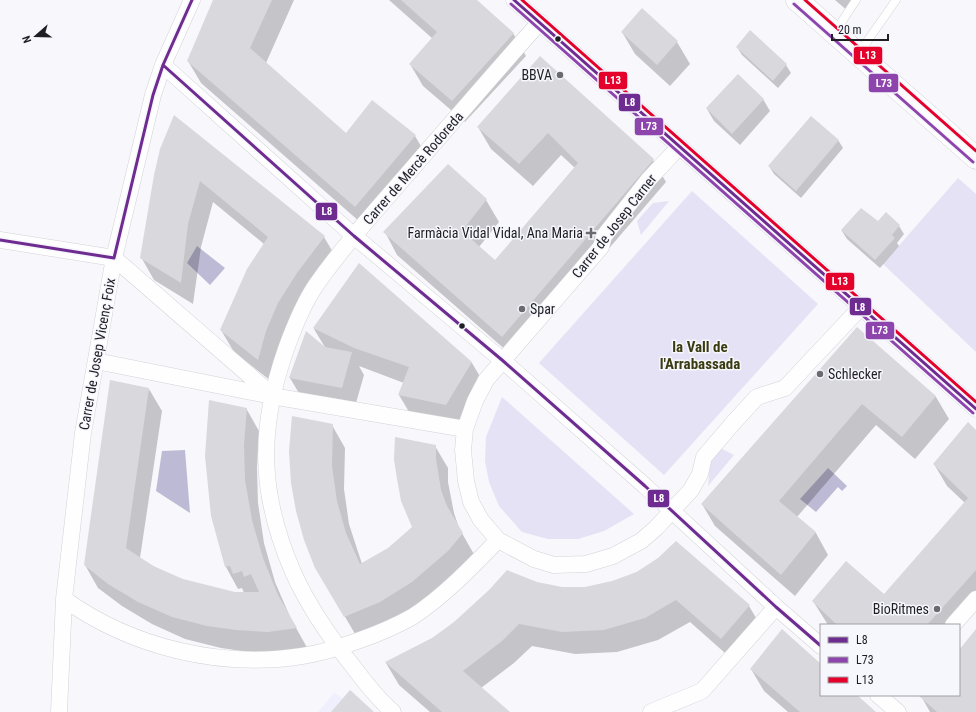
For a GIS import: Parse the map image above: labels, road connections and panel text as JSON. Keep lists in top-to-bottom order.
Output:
{
  "streets": {
    "street": ["Carrer de Mercè Rodoreda", "Carrer de Josep Carner", "Carrer de Josep Vicenç Foix"]
  },
  "districts": ["la Vall de l'Arrabassada"],
  "places": {
    "other": [
      "BBVA",
      "Spar",
      "Schlecker",
      "BioRitmes"
    ],
    "health": ["Farmàcia Vidal Vidal, Ana Maria"]
  },
  "lines": ["transit line L8", "transit line L13", "transit line L73"],
  "legend": ["L8", "L73", "L13"],
  "scale_bar": "20 m",
  "north": "left"
}
